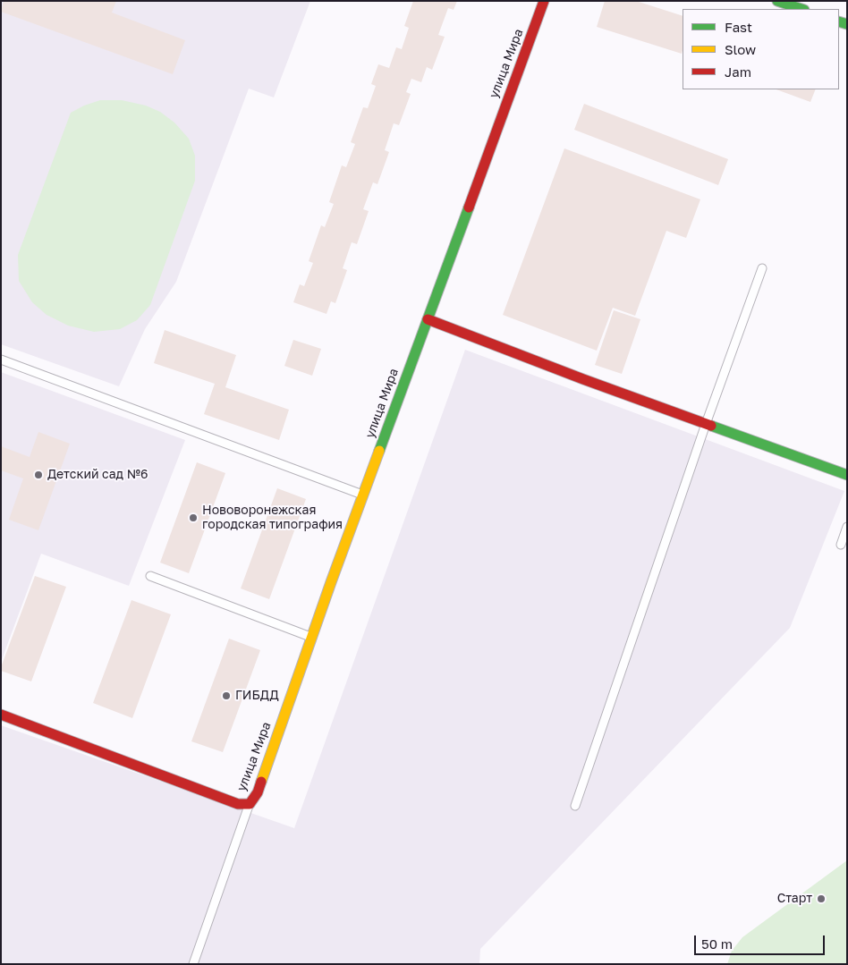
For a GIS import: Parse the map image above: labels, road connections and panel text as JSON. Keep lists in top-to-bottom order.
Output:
{
  "streets": {
    "street": ["улица Мира"]
  },
  "places": [
    "Детский сад №6",
    "Нововоронежская городская типография",
    "ГИБДД",
    "Старт"
  ],
  "legend": ["Fast", "Slow", "Jam"],
  "scale_bar": "50 m"
}
